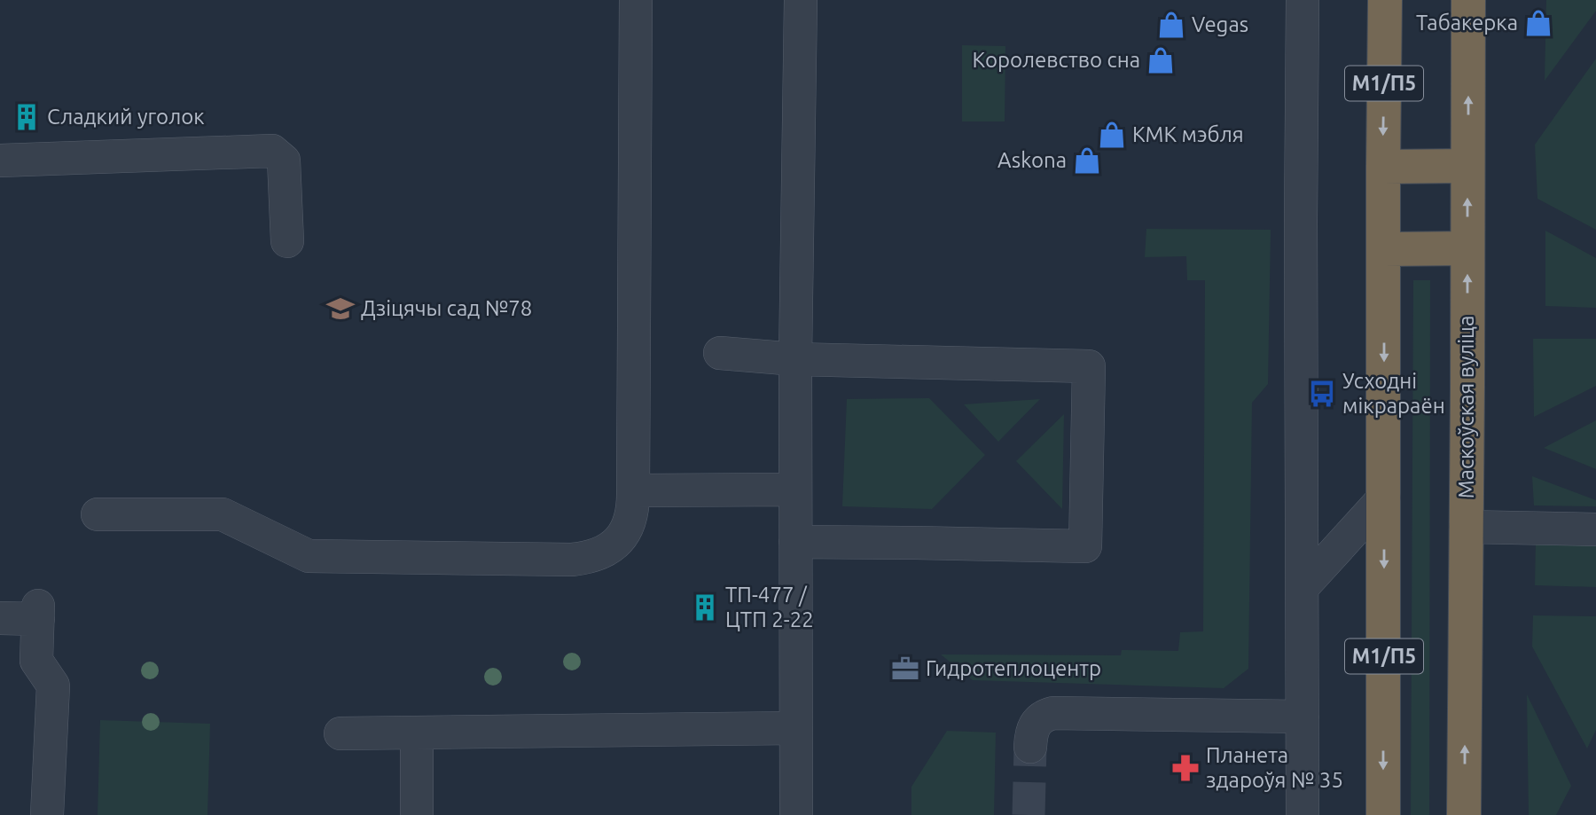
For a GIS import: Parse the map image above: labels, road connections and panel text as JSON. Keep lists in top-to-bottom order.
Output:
{
  "streets": {
    "highway": ["М1/П5", "Маскоўская вуліца"]
  },
  "places": {
    "shop": [
      "Табакерка",
      "Vegas",
      "Королевство сна",
      "КМК мэбля",
      "Askona"
    ],
    "building": ["Сладкий уголок", "ТП-477 / ЦТП 2-22"],
    "school or university": ["Дзіцячы сад №78"],
    "bus stop": ["Усходні мікрараён"],
    "office": ["Гидротеплоцентр"],
    "pharmacy": ["Планета здароўя № 35"]
  }
}
